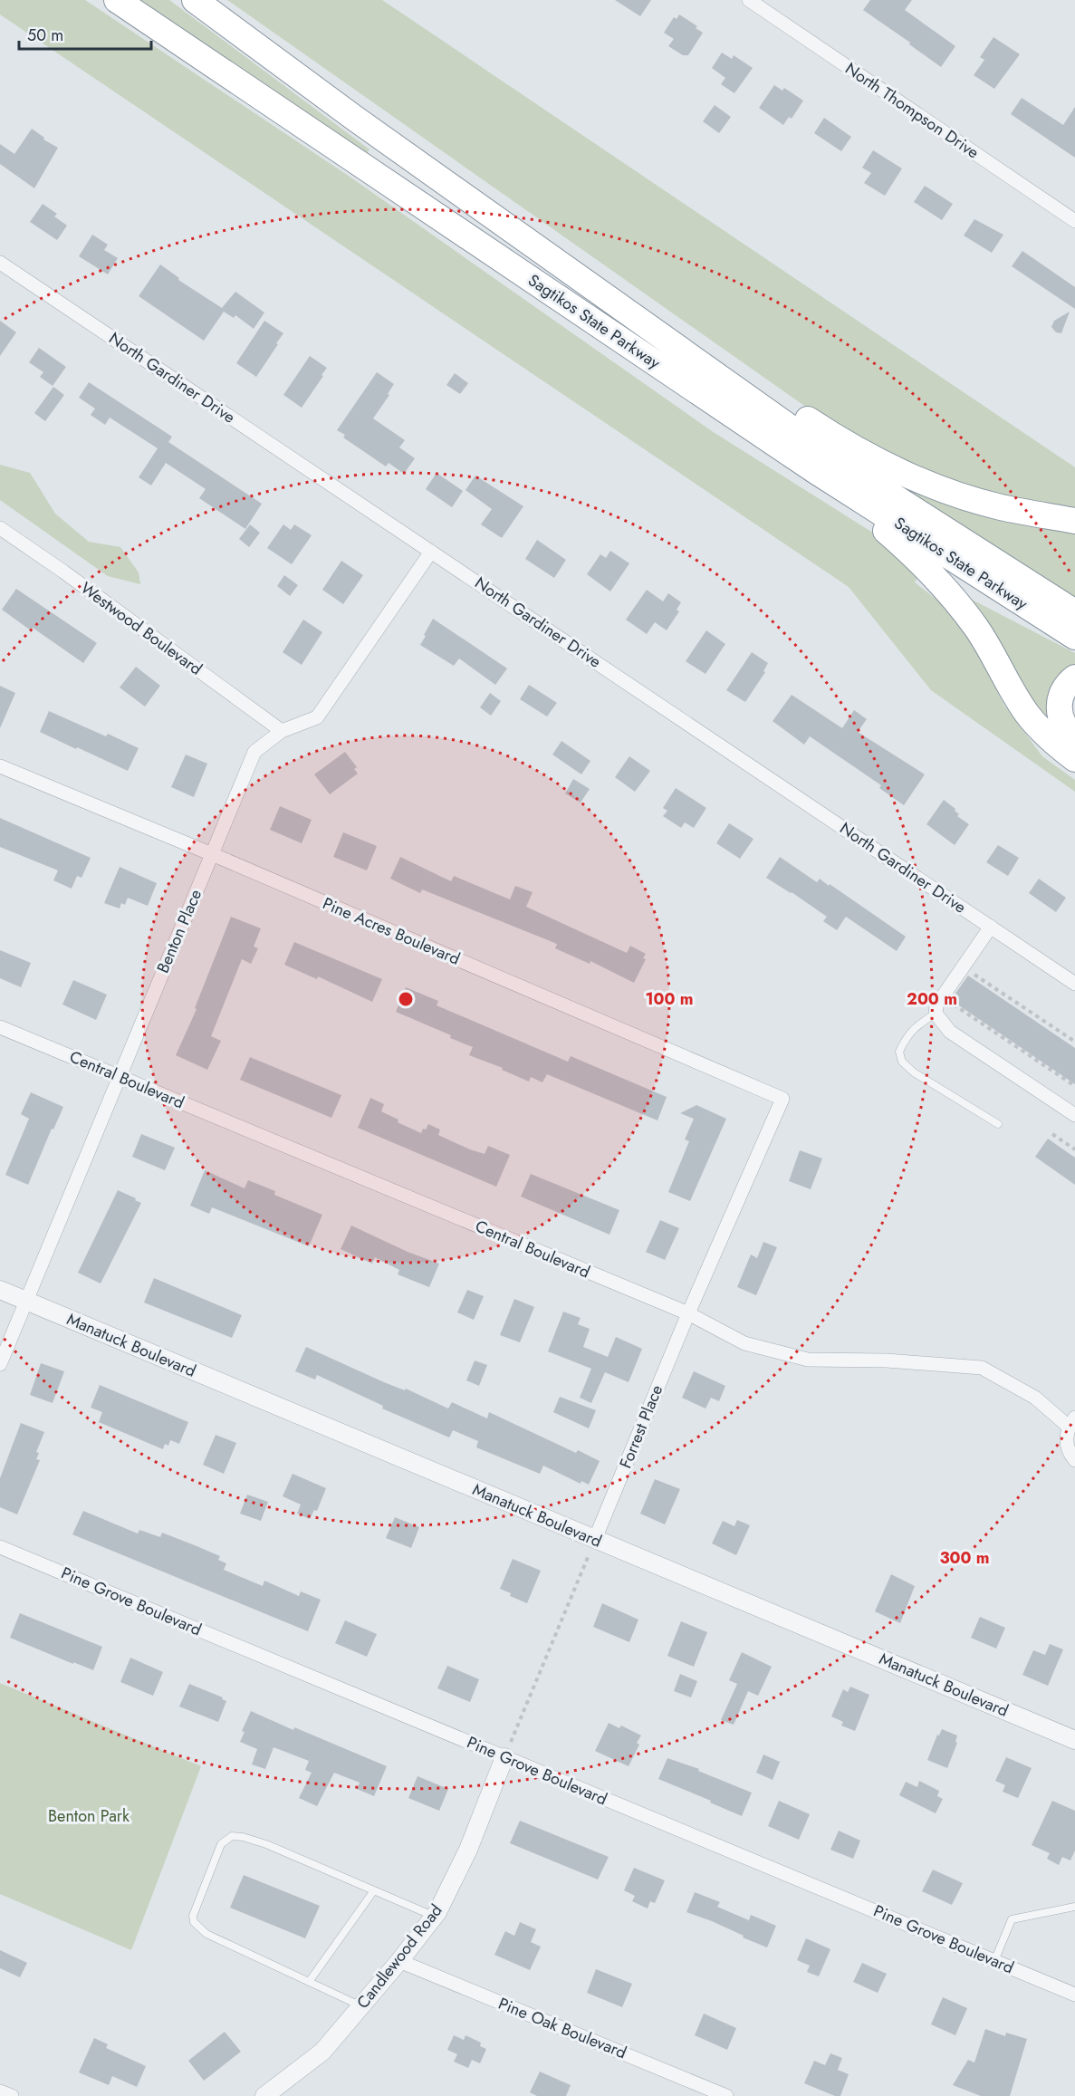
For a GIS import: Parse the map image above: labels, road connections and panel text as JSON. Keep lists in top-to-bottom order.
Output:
{
  "streets": {
    "highway": ["Sagtikos State Parkway"],
    "street": [
      "North Thompson Drive",
      "North Gardiner Drive",
      "Westwood Boulevard",
      "Benton Place",
      "Pine Acres Boulevard",
      "Central Boulevard",
      "Manatuck Boulevard",
      "Forrest Place",
      "Pine Grove Boulevard",
      "Candlewood Road",
      "Pine Oak Boulevard"
    ]
  },
  "crossings": [
    ["North Gardiner Drive", "Benton Place"],
    ["Westwood Boulevard", "Benton Place"],
    ["Benton Place", "Pine Acres Boulevard"],
    ["Benton Place", "Central Boulevard"],
    ["Benton Place", "Manatuck Boulevard"],
    ["Pine Acres Boulevard", "Forrest Place"],
    ["Central Boulevard", "Forrest Place"],
    ["Manatuck Boulevard", "Forrest Place"],
    ["Pine Grove Boulevard", "Candlewood Road"],
    ["Candlewood Road", "Pine Oak Boulevard"]
  ],
  "parks": ["Benton Park"],
  "scale_bar": "50 m",
  "rings": ["100 m", "200 m", "300 m"]
}
